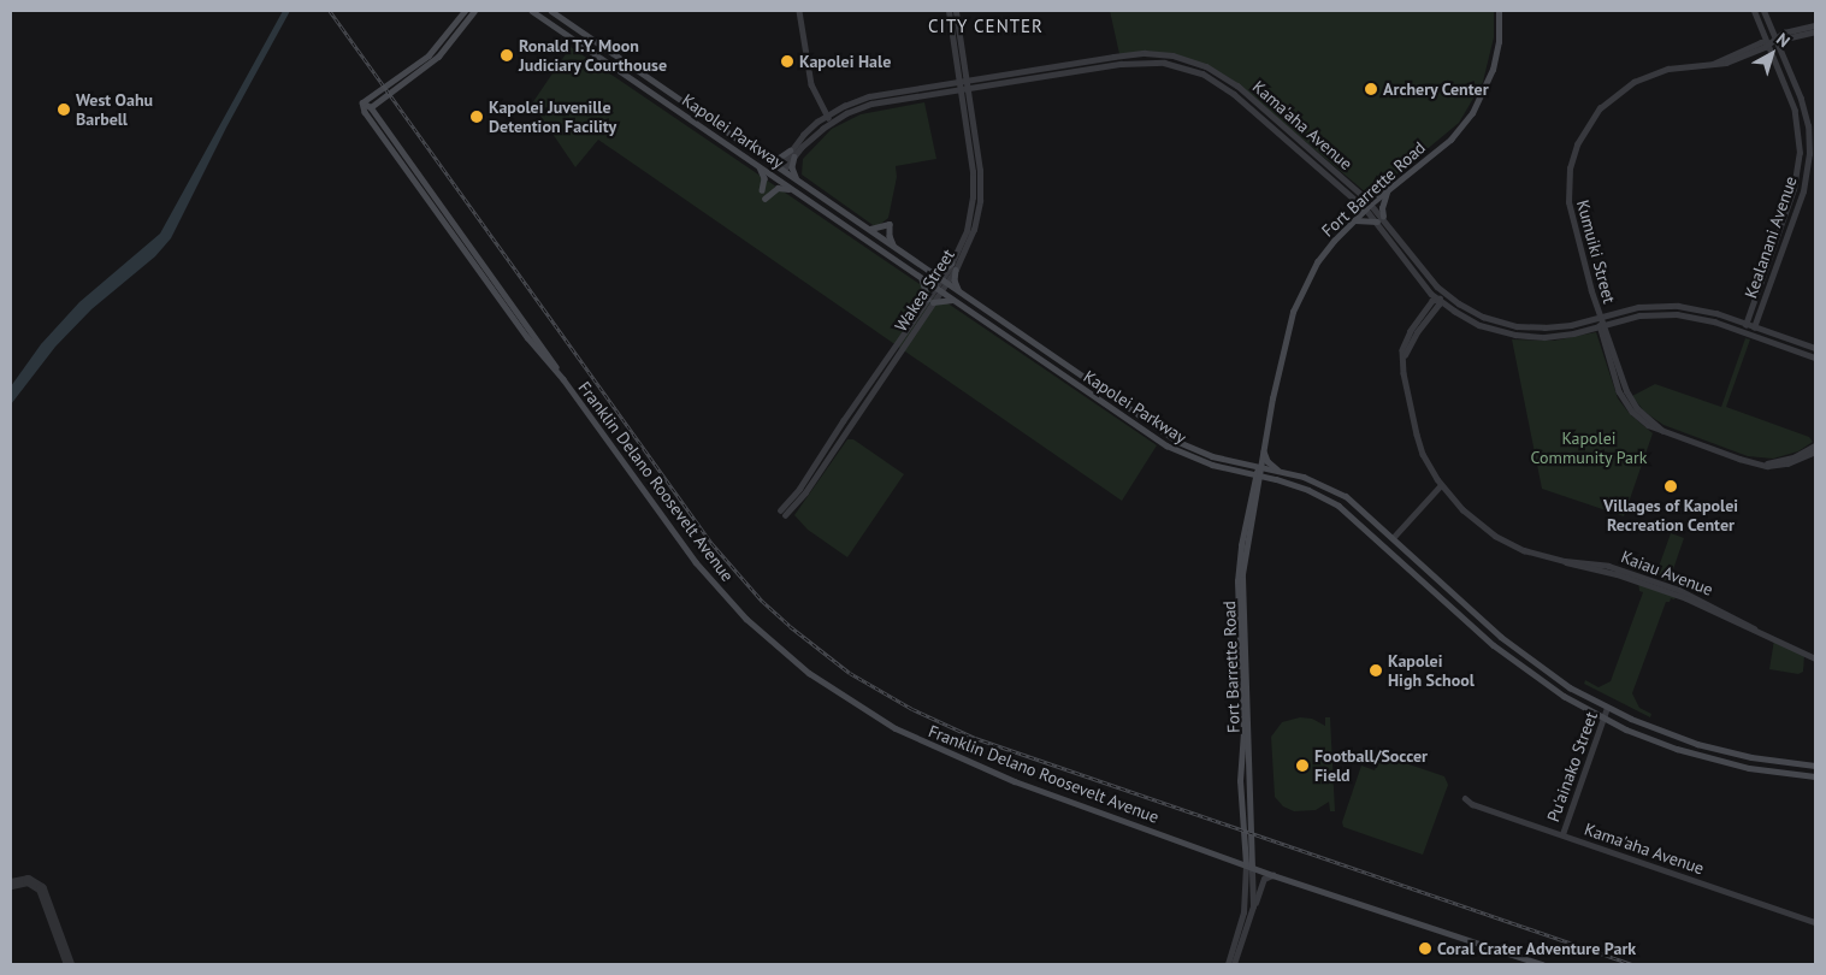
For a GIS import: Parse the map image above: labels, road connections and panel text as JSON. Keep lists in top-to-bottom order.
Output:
{
  "streets": {
    "main road": ["Kapolei Parkway", "Fort Barrette Road", "Franklin Delano Roosevelt Avenue"],
    "street": [
      "Kama'aha Avenue",
      "Kealanani Avenue",
      "Kumuiki Street",
      "Wakea Street",
      "Kaiau Avenue",
      "Pu'ainako Street"
    ]
  },
  "crossings": [
    ["Kama'aha Avenue", "Kapolei Parkway"],
    ["Kama'aha Avenue", "Fort Barrette Road"],
    ["Kama'aha Avenue", "Kealanani Avenue"],
    ["Kama'aha Avenue", "Kumuiki Street"],
    ["Kama'aha Avenue", "Wakea Street"],
    ["Kama'aha Avenue", "Kaiau Avenue"],
    ["Kama'aha Avenue", "Pu'ainako Street"],
    ["Kapolei Parkway", "Fort Barrette Road"],
    ["Kapolei Parkway", "Wakea Street"],
    ["Kapolei Parkway", "Pu'ainako Street"],
    ["Fort Barrette Road", "Franklin Delano Roosevelt Avenue"],
    ["Kealanani Avenue", "Kumuiki Street"]
  ],
  "districts": ["CITY CENTER"],
  "parks": ["Kapolei Community Park"],
  "places": [
    "Ronald T.Y. Moon Judiciary Courthouse",
    "Kapolei Hale",
    "Archery Center",
    "West Oahu Barbell",
    "Kapolei Juvenille Detention Facility",
    "Villages of Kapolei Recreation Center",
    "Kapolei High School",
    "Football/Soccer Field",
    "Coral Crater Adventure Park"
  ],
  "north": "top right"
}
